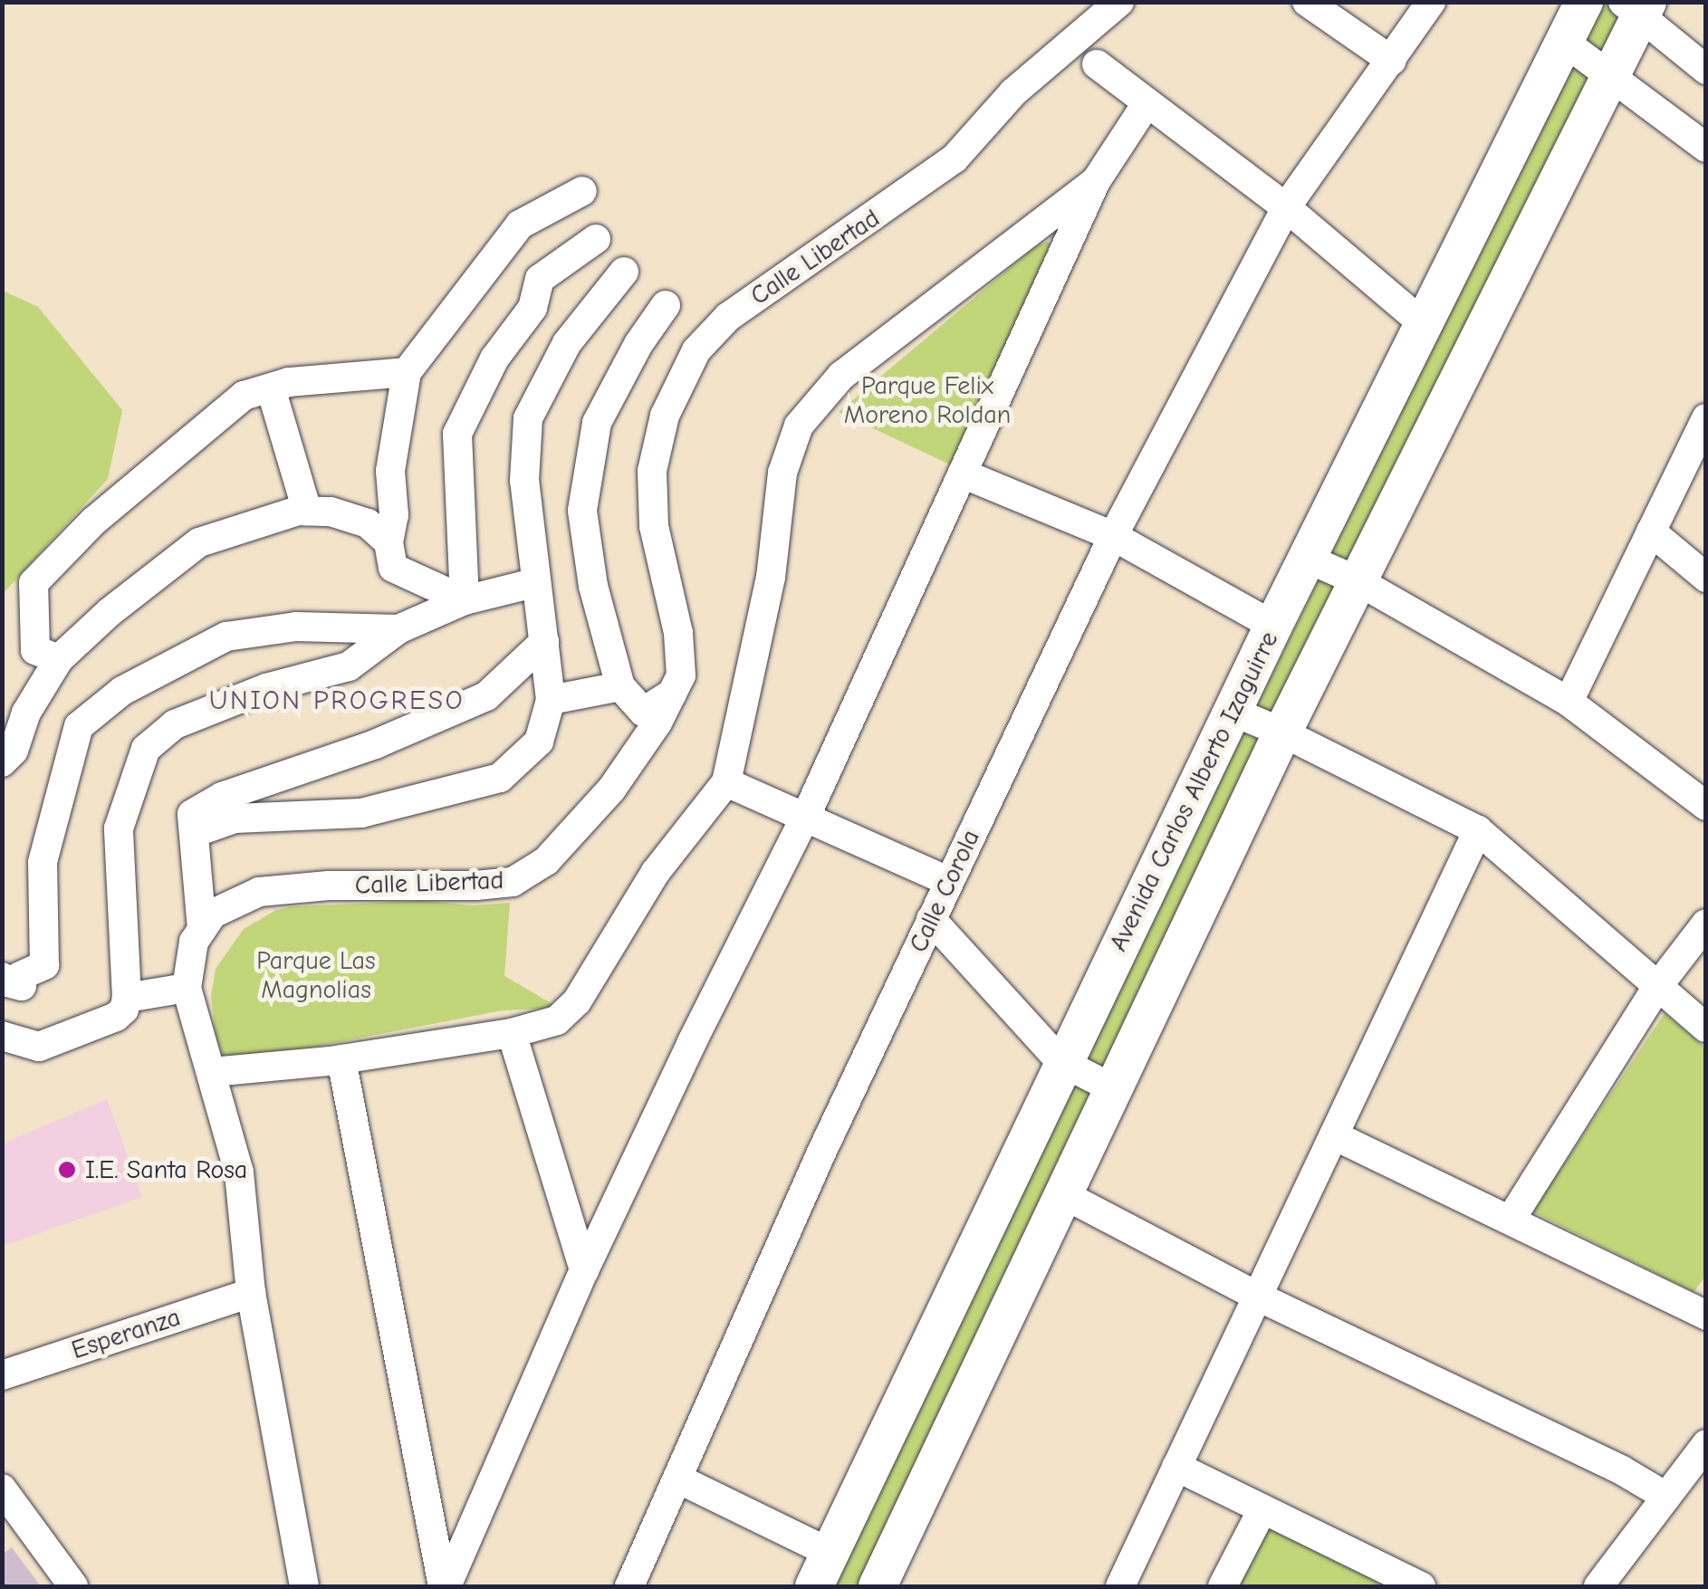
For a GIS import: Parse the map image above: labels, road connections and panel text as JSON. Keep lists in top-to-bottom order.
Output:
{
  "streets": {
    "main road": ["Avenida Carlos Alberto Izaguirre"],
    "street": ["Calle Libertad", "Calle Corola", "Esperanza"]
  },
  "districts": ["UNION PROGRESO"],
  "parks": ["Parque Felix Moreno Roldan", "Parque Las Magnolias"],
  "places": ["I.E. Santa Rosa"]
}
